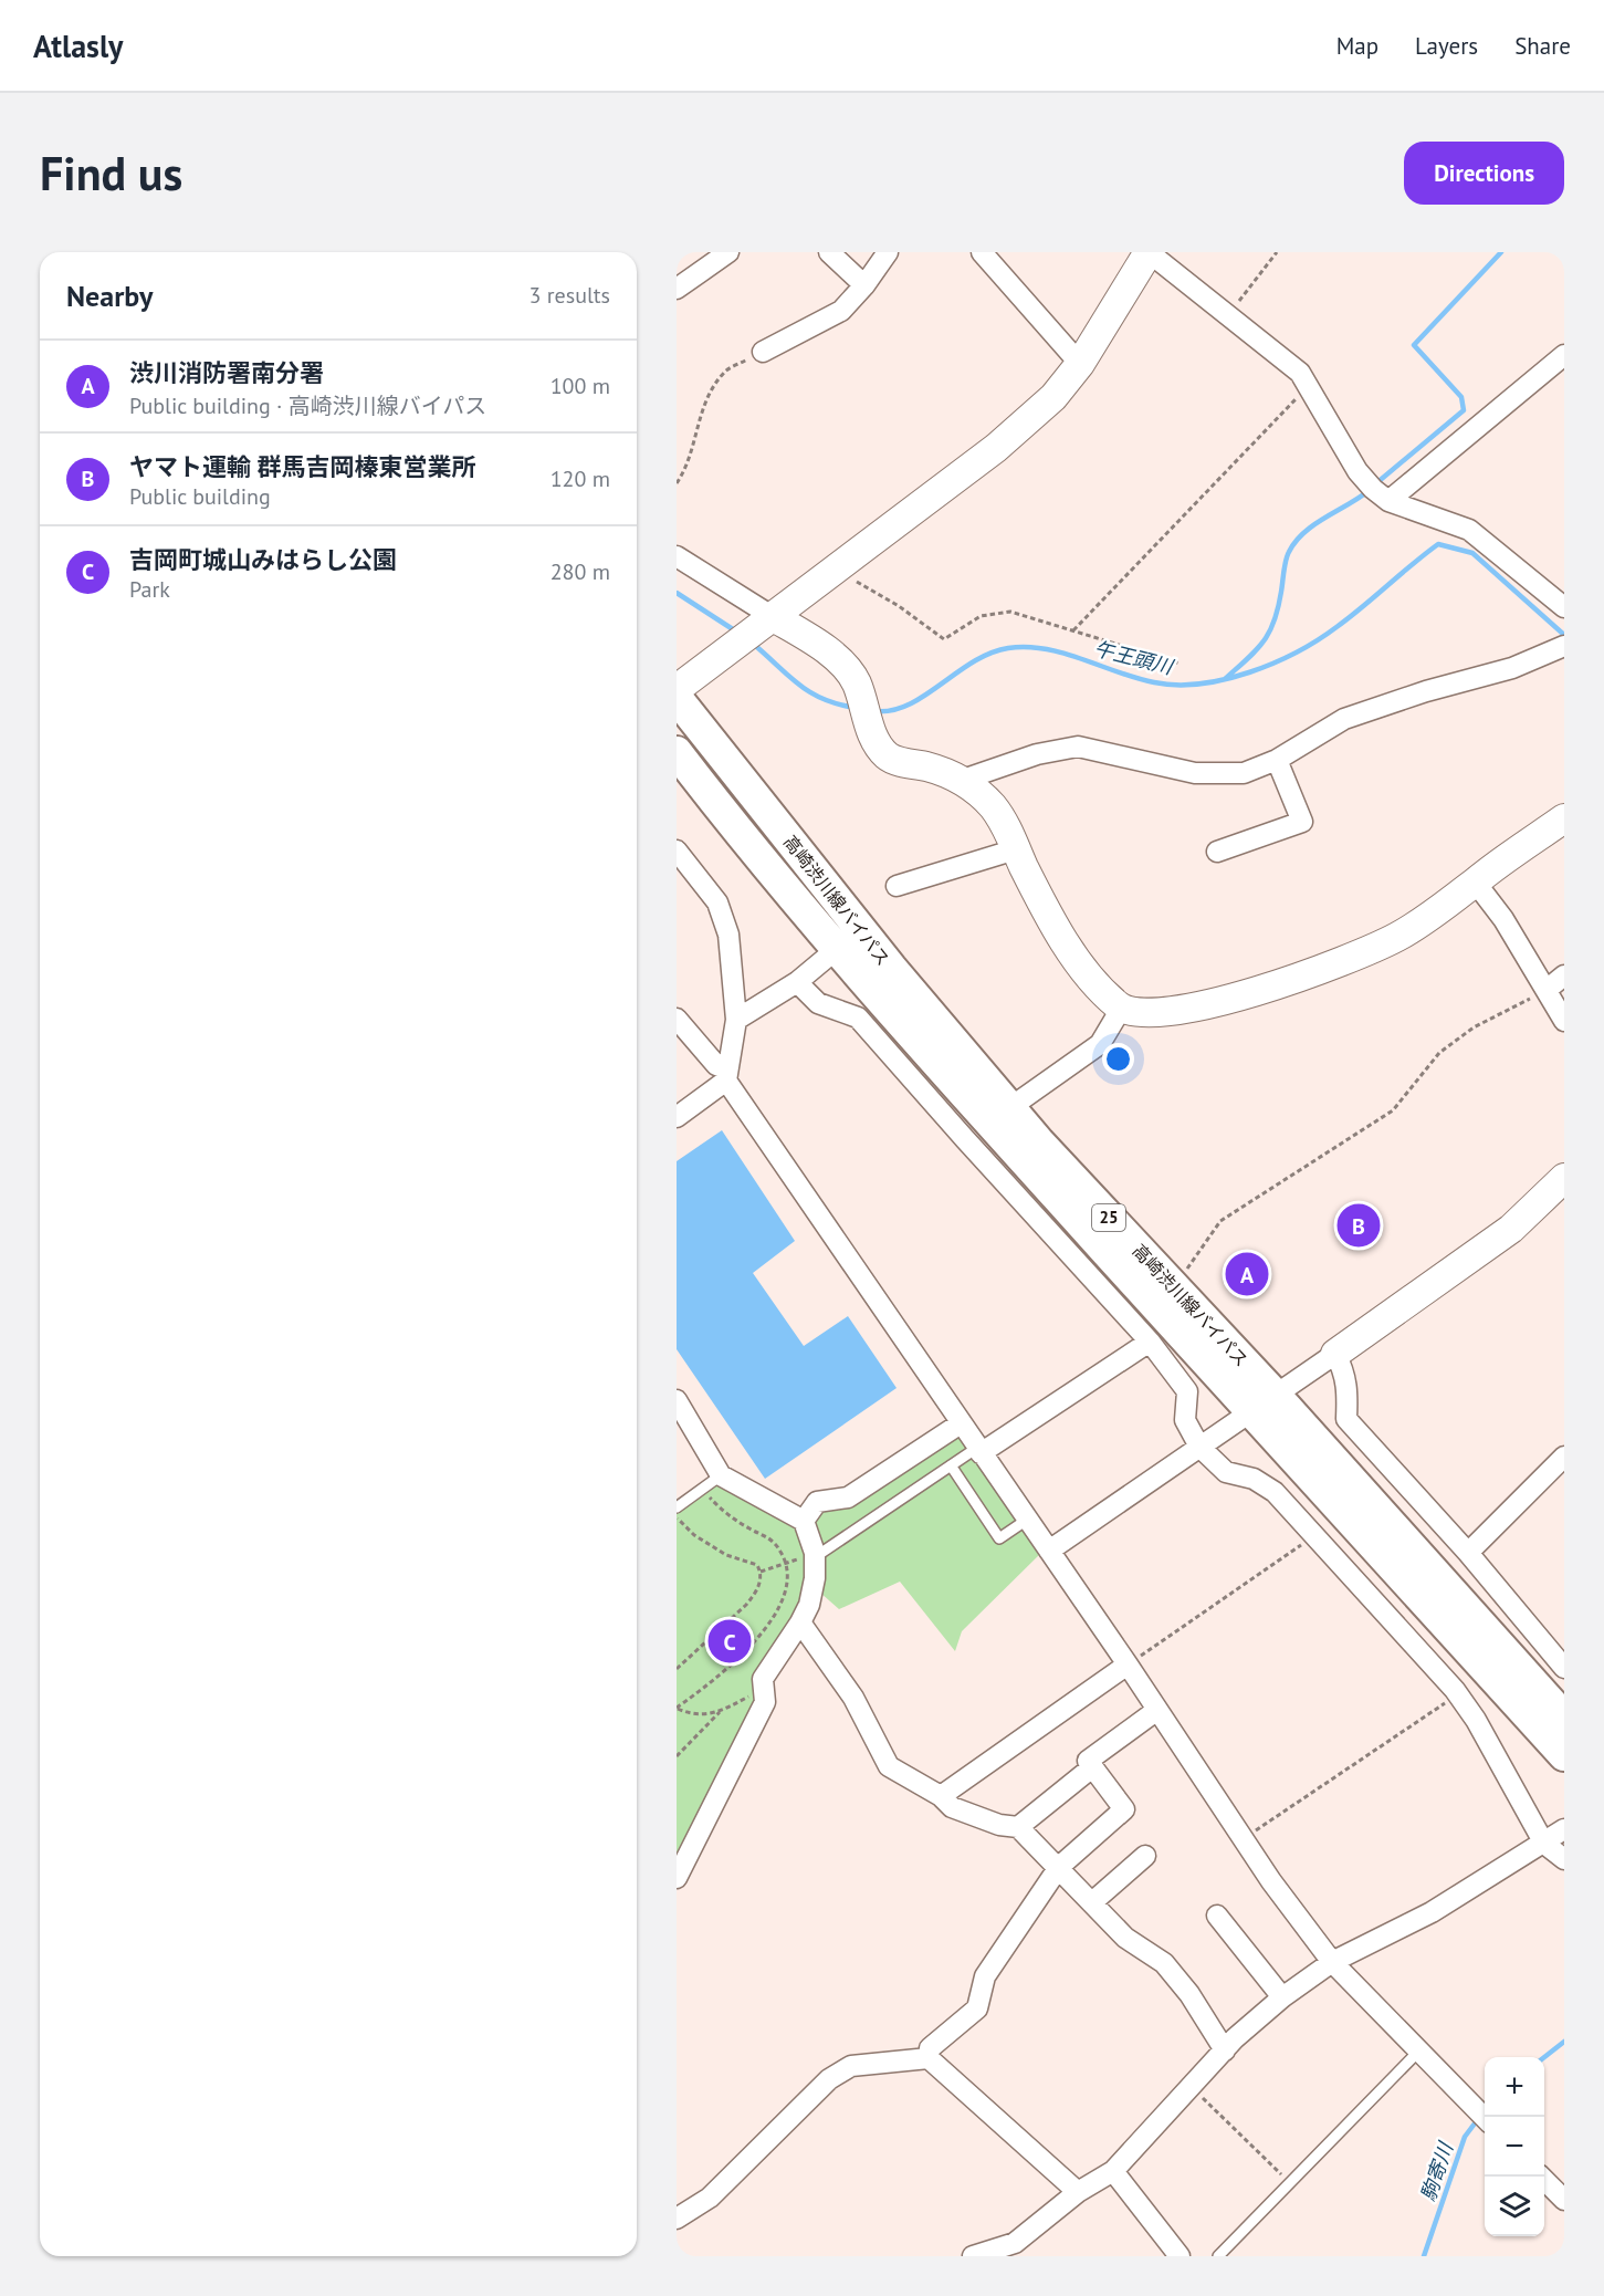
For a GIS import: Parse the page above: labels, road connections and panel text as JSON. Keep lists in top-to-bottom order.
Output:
{
  "streets": {
    "main road": ["高崎渋川線バイパス", "25"]
  },
  "water": ["午王頭川", "駒寄川"],
  "page": {
    "header": "Atlasly",
    "nav": ["Map", "Layers", "Share"],
    "buttons": "Directions",
    "title": "Find us",
    "heading": ["Nearby", "3 results"],
    "list": [
      {
        "mark": "A",
        "name": "渋川消防署南分署",
        "note": "Public building · 高崎渋川線バイパス",
        "value": "100 m"
      },
      {
        "mark": "B",
        "name": "ヤマト運輸 群馬吉岡榛東営業所",
        "note": "Public building",
        "value": "120 m"
      },
      {
        "mark": "C",
        "name": "吉岡町城山みはらし公園",
        "note": "Park",
        "value": "280 m"
      }
    ],
    "pins": ["B", "A", "C"],
    "map_buttons": ["+", "−"]
  }
}
